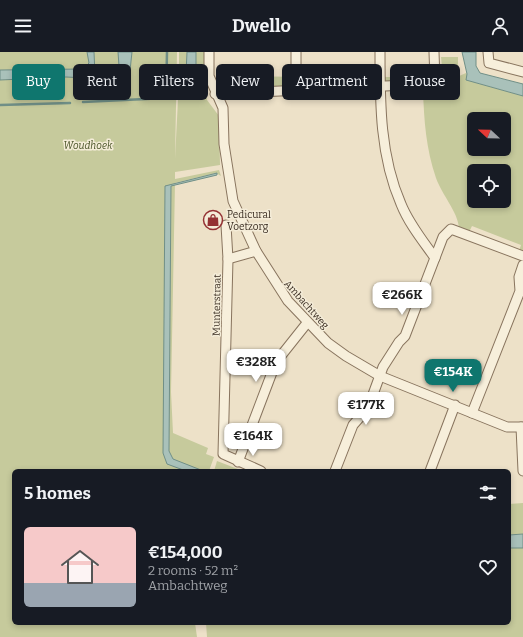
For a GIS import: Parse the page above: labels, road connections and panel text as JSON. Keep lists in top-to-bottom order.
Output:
{
  "streets": {
    "street": ["Ambachtweg", "Munterstraat"]
  },
  "parks": ["Woudhoek"],
  "places": {
    "shop": ["Pedicural Voetzorg"]
  },
  "north": "left",
  "page": {
    "header": "Dwello",
    "chip": [
      "Buy",
      "Rent",
      "Filters",
      "New",
      "Apartment",
      "House"
    ],
    "price": [
      "€266K",
      "€328K",
      "€154K",
      "€177K",
      "€164K"
    ],
    "heading": "5 homes",
    "list": [
      {
        "name": "€154,000",
        "note": "2 rooms · 52 m² · Ambachtweg"
      }
    ]
  }
}
